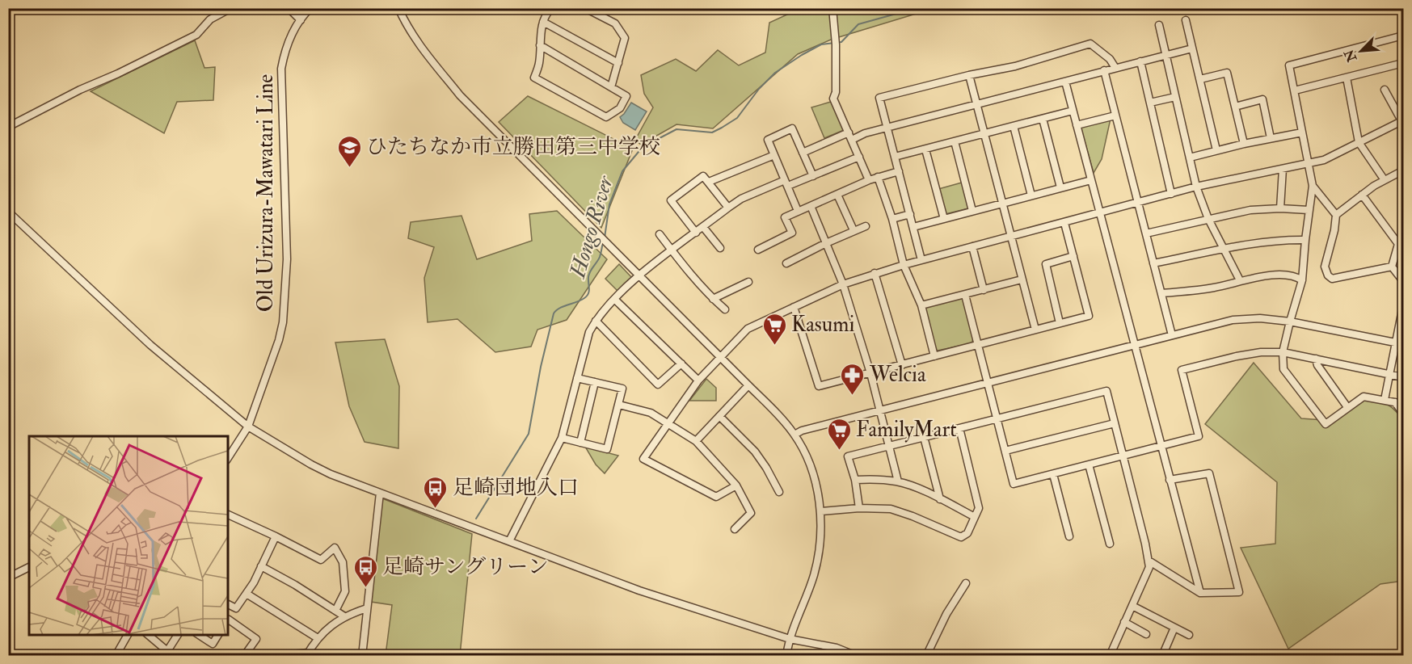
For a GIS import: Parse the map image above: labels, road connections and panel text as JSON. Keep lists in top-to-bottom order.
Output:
{
  "streets": {
    "street": ["Old Urizura-Mawatari Line"]
  },
  "water": ["Hongo River"],
  "places": {
    "school or university": ["ひたちなか市立勝田第三中学校"],
    "supermarket": ["Kasumi", "FamilyMart"],
    "pharmacy": ["Welcia"],
    "bus stop": ["足崎団地入口", "足崎サングリーン"]
  },
  "north": "bottom left"
}
